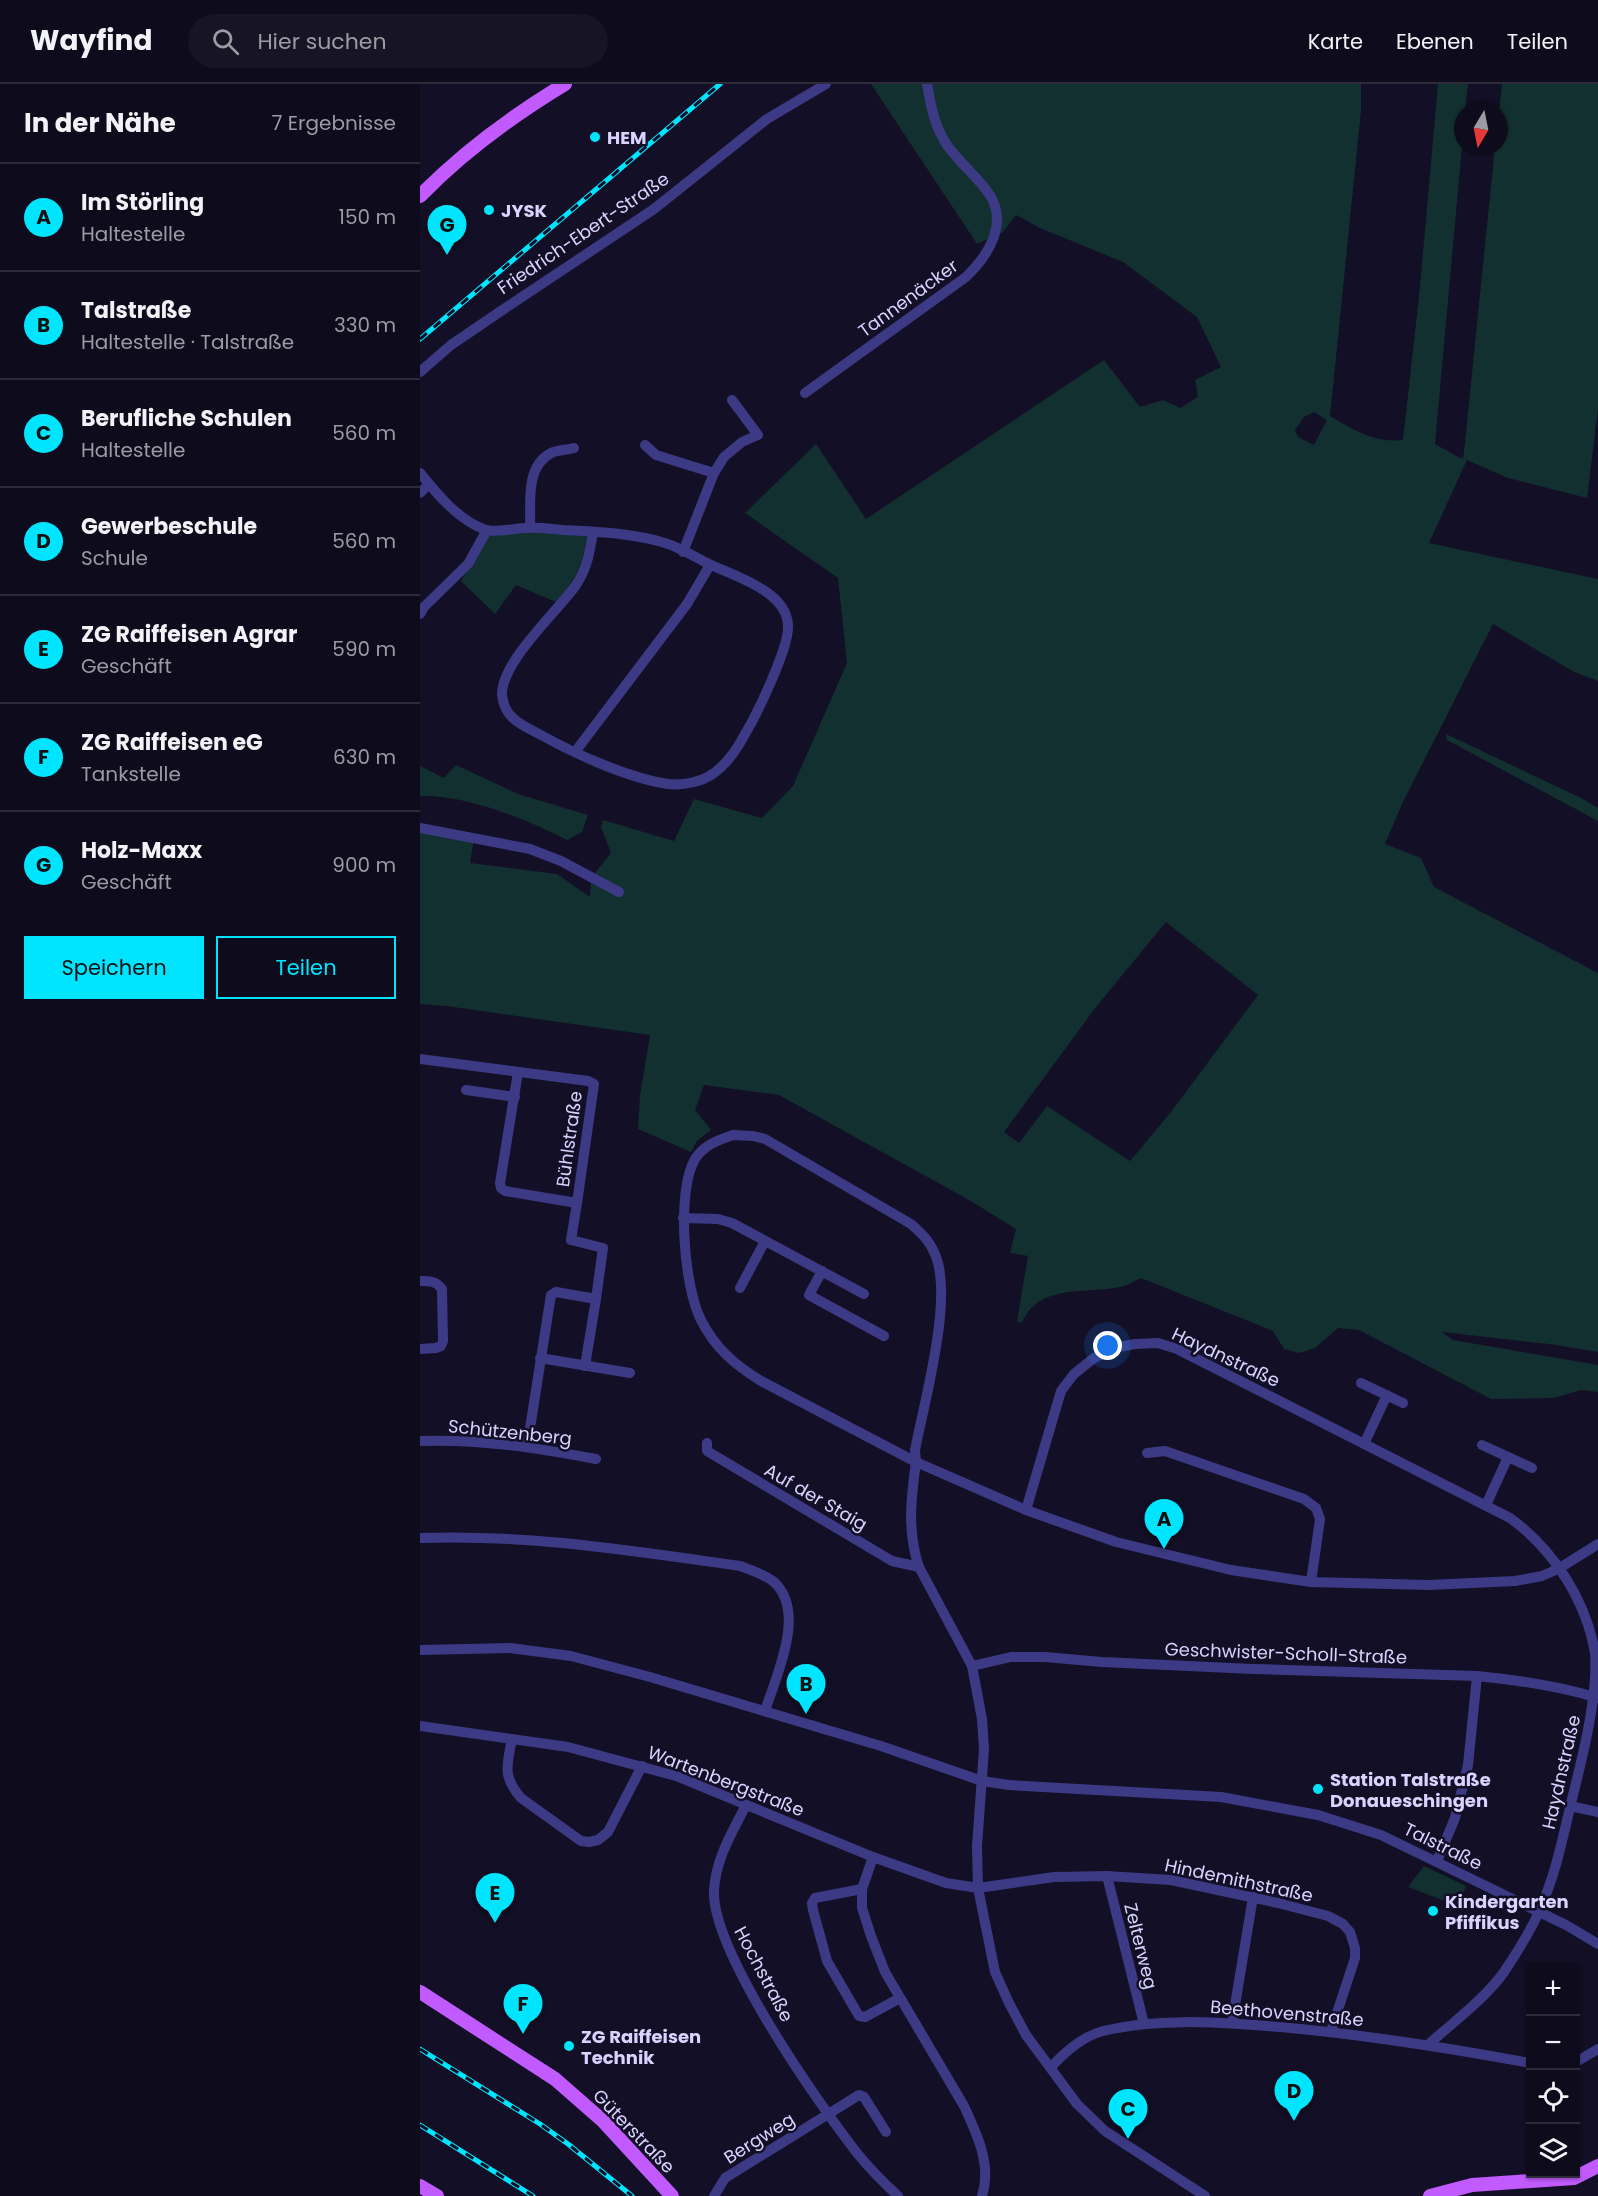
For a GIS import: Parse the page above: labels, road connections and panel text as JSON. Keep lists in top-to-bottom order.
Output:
{
  "streets": {
    "main road": ["Güterstraße"],
    "street": [
      "Friedrich-Ebert-Straße",
      "Tannenäcker",
      "Bühlstraße",
      "Haydnstraße",
      "Schützenberg",
      "Auf der Staig",
      "Geschwister-Scholl-Straße",
      "Wartenbergstraße",
      "Talstraße",
      "Hindemithstraße",
      "Zelterweg",
      "Hochstraße",
      "Beethovenstraße",
      "Bergweg"
    ]
  },
  "crossings": [
    ["Haydnstraße", "Geschwister-Scholl-Straße"],
    ["Haydnstraße", "Talstraße"],
    ["Haydnstraße", "Beethovenstraße"],
    ["Wartenbergstraße", "Hindemithstraße"],
    ["Wartenbergstraße", "Hochstraße"],
    ["Hindemithstraße", "Zelterweg"],
    ["Hindemithstraße", "Beethovenstraße"],
    ["Zelterweg", "Beethovenstraße"],
    ["Hochstraße", "Bergweg"]
  ],
  "places": [
    "HEM",
    "JYSK",
    "Station Talstraße Donaueschingen",
    "Kindergarten Pfiffikus",
    "ZG Raiffeisen Technik"
  ],
  "north": "bottom",
  "page": {
    "header": "Wayfind",
    "search": "Hier suchen",
    "nav": ["Karte", "Ebenen", "Teilen"],
    "heading": ["In der Nähe", "7 Ergebnisse"],
    "list": [
      {
        "mark": "A",
        "name": "Im Störling",
        "note": "Haltestelle",
        "value": "150 m"
      },
      {
        "mark": "B",
        "name": "Talstraße",
        "note": "Haltestelle · Talstraße",
        "value": "330 m"
      },
      {
        "mark": "C",
        "name": "Berufliche Schulen",
        "note": "Haltestelle",
        "value": "560 m"
      },
      {
        "mark": "D",
        "name": "Gewerbeschule",
        "note": "Schule",
        "value": "560 m"
      },
      {
        "mark": "E",
        "name": "ZG Raiffeisen Agrar",
        "note": "Geschäft",
        "value": "590 m"
      },
      {
        "mark": "F",
        "name": "ZG Raiffeisen eG",
        "note": "Tankstelle",
        "value": "630 m"
      },
      {
        "mark": "G",
        "name": "Holz-Maxx",
        "note": "Geschäft",
        "value": "900 m"
      }
    ],
    "pins": [
      "G",
      "A",
      "B",
      "E",
      "F",
      "D",
      "C"
    ],
    "buttons": ["Speichern", "Teilen"],
    "map_buttons": ["+", "−"]
  }
}
